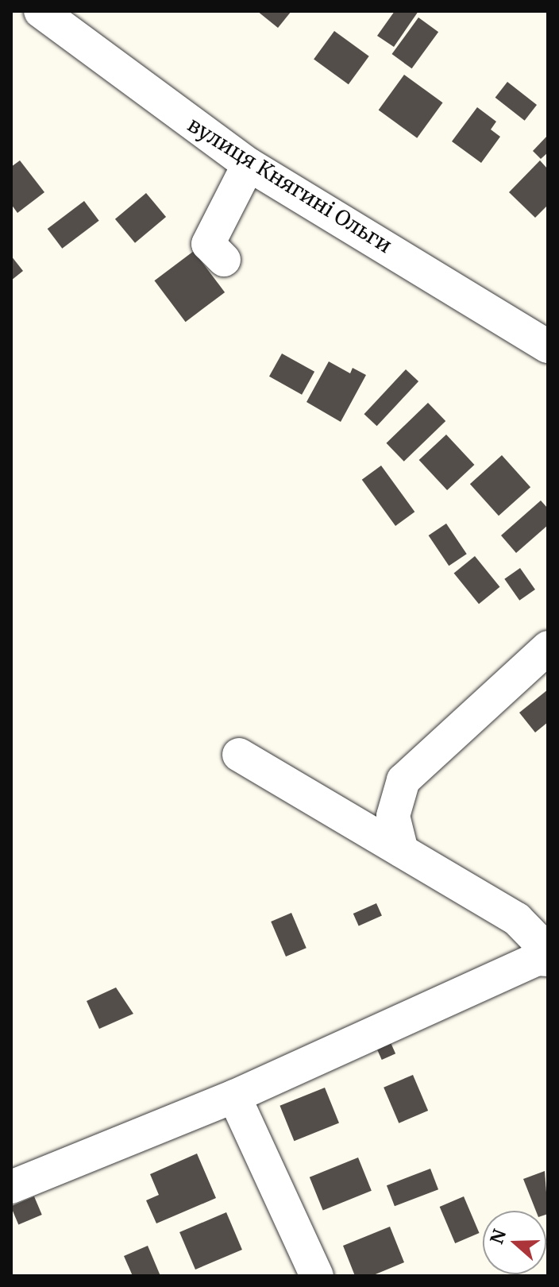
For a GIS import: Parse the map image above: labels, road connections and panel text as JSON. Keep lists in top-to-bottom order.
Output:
{
  "streets": {
    "street": ["вулиця Княгині Ольги"]
  },
  "north": "left"
}
